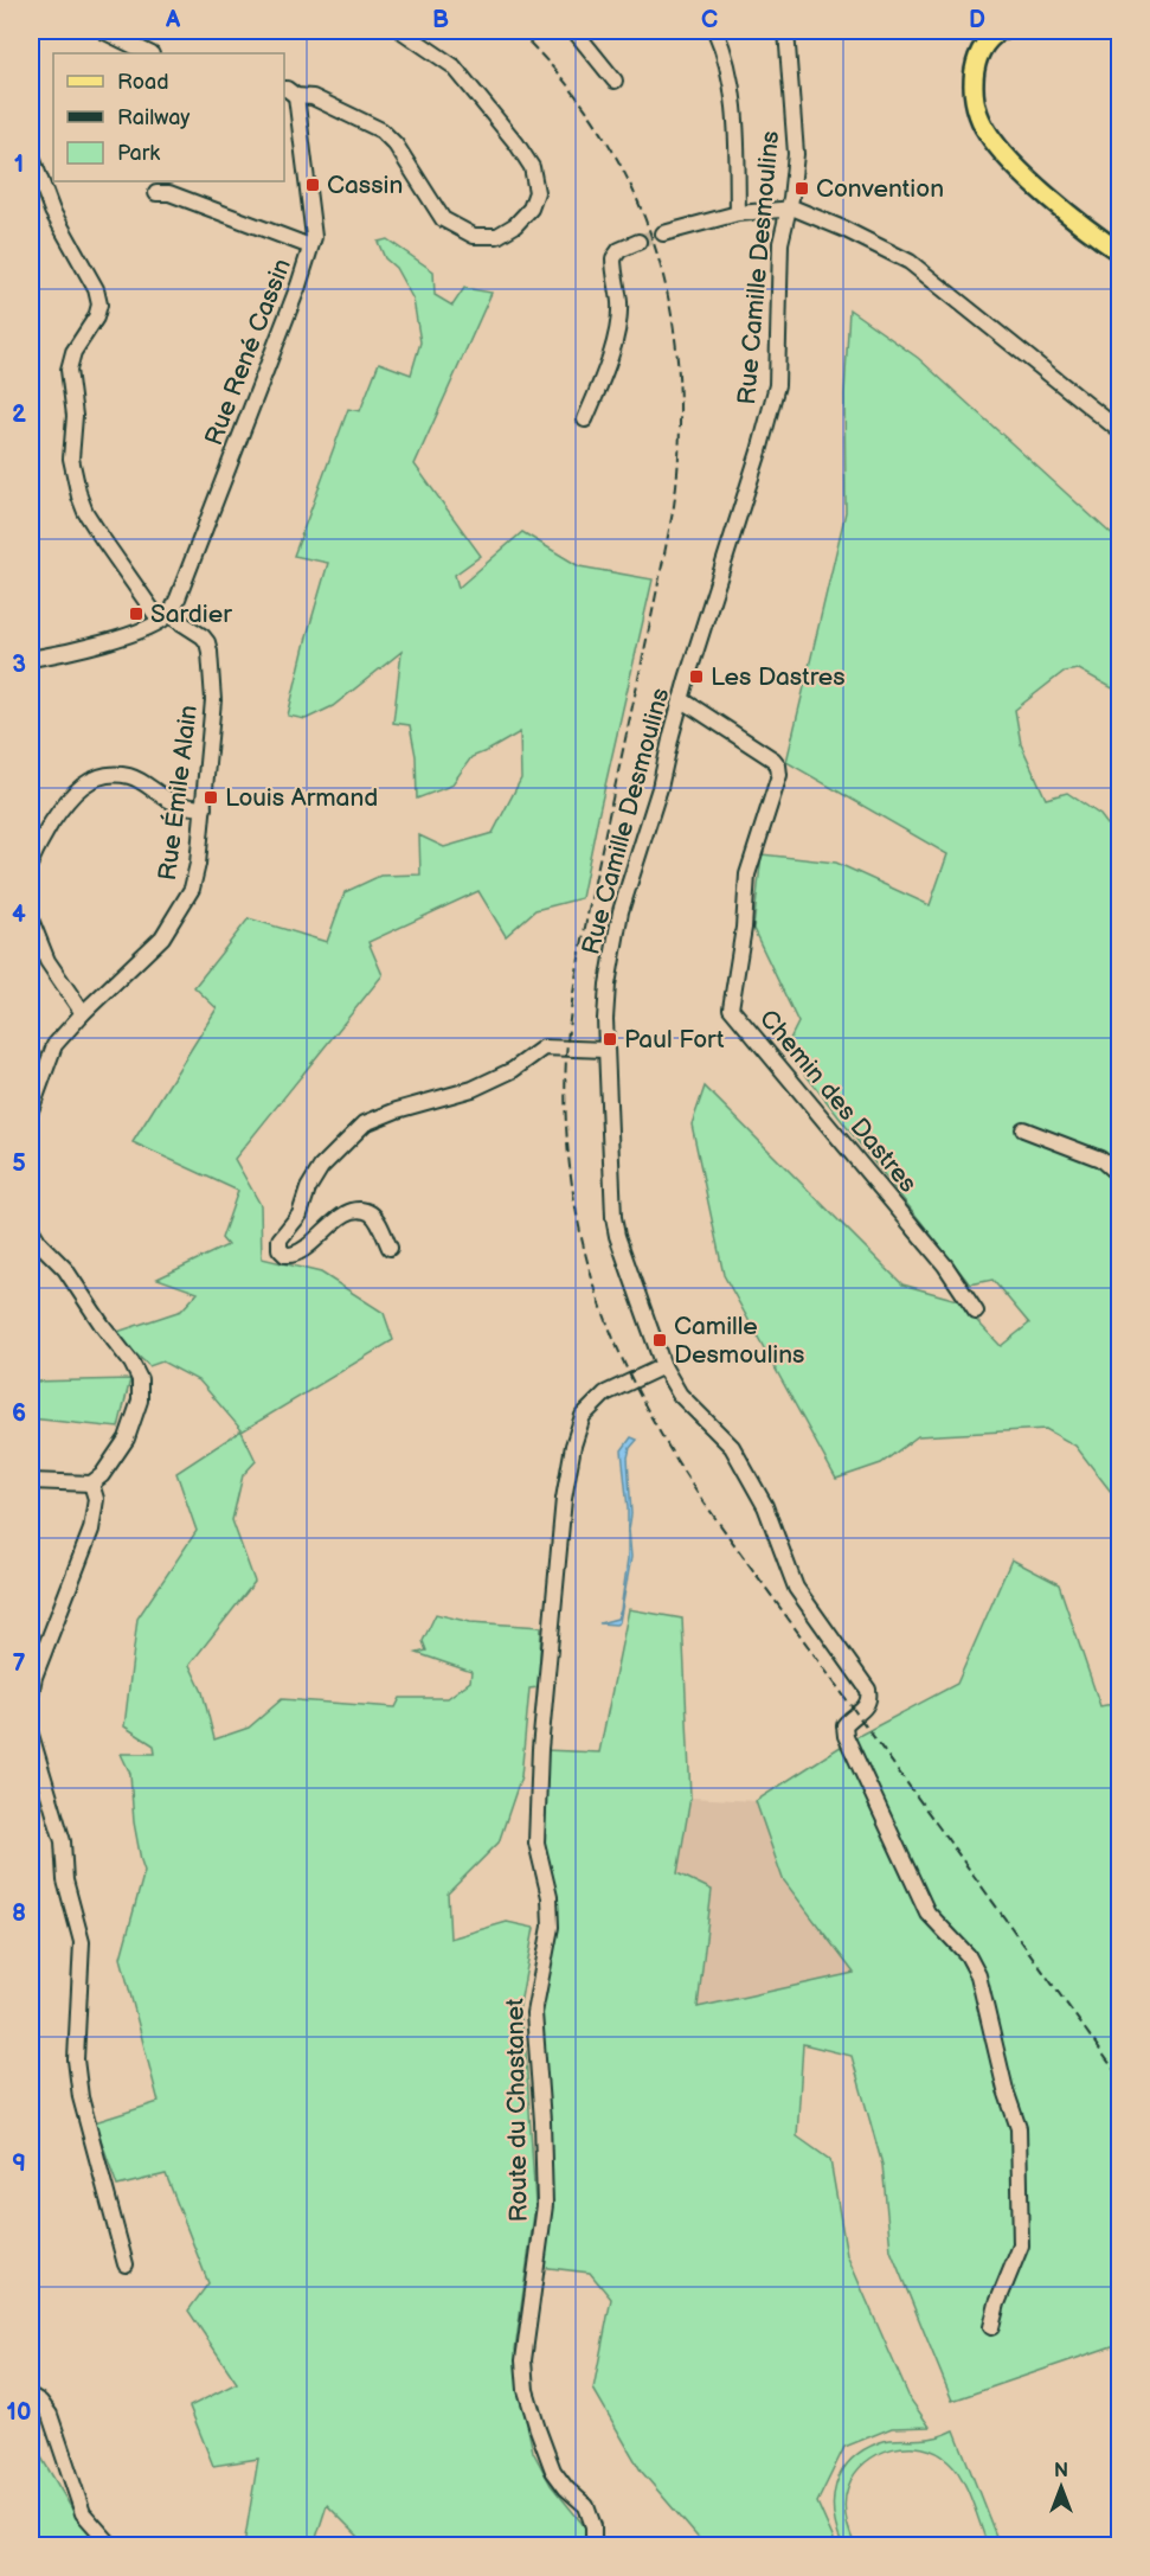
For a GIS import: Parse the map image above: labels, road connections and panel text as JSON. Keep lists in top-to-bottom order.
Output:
{
  "streets": {
    "street": [
      "Rue Camille Desmoulins",
      "Rue René Cassin",
      "Rue Émile Alain",
      "Chemin des Dastres",
      "Route du Chastanet"
    ]
  },
  "crossings": [
    ["Rue Camille Desmoulins", "Chemin des Dastres"],
    ["Rue Camille Desmoulins", "Route du Chastanet"],
    ["Rue René Cassin", "Rue Émile Alain"]
  ],
  "places": {
    "transit": [
      "Cassin",
      "Convention",
      "Sardier",
      "Les Dastres",
      "Louis Armand",
      "Paul Fort",
      "Camille Desmoulins"
    ]
  },
  "legend": ["Road", "Railway", "Park"],
  "north": "top",
  "grid": {
    "columns": [
      "A",
      "B",
      "C",
      "D"
    ],
    "rows": [
      "1",
      "2",
      "3",
      "4",
      "5",
      "6",
      "7",
      "8",
      "9",
      "10"
    ]
  }
}
